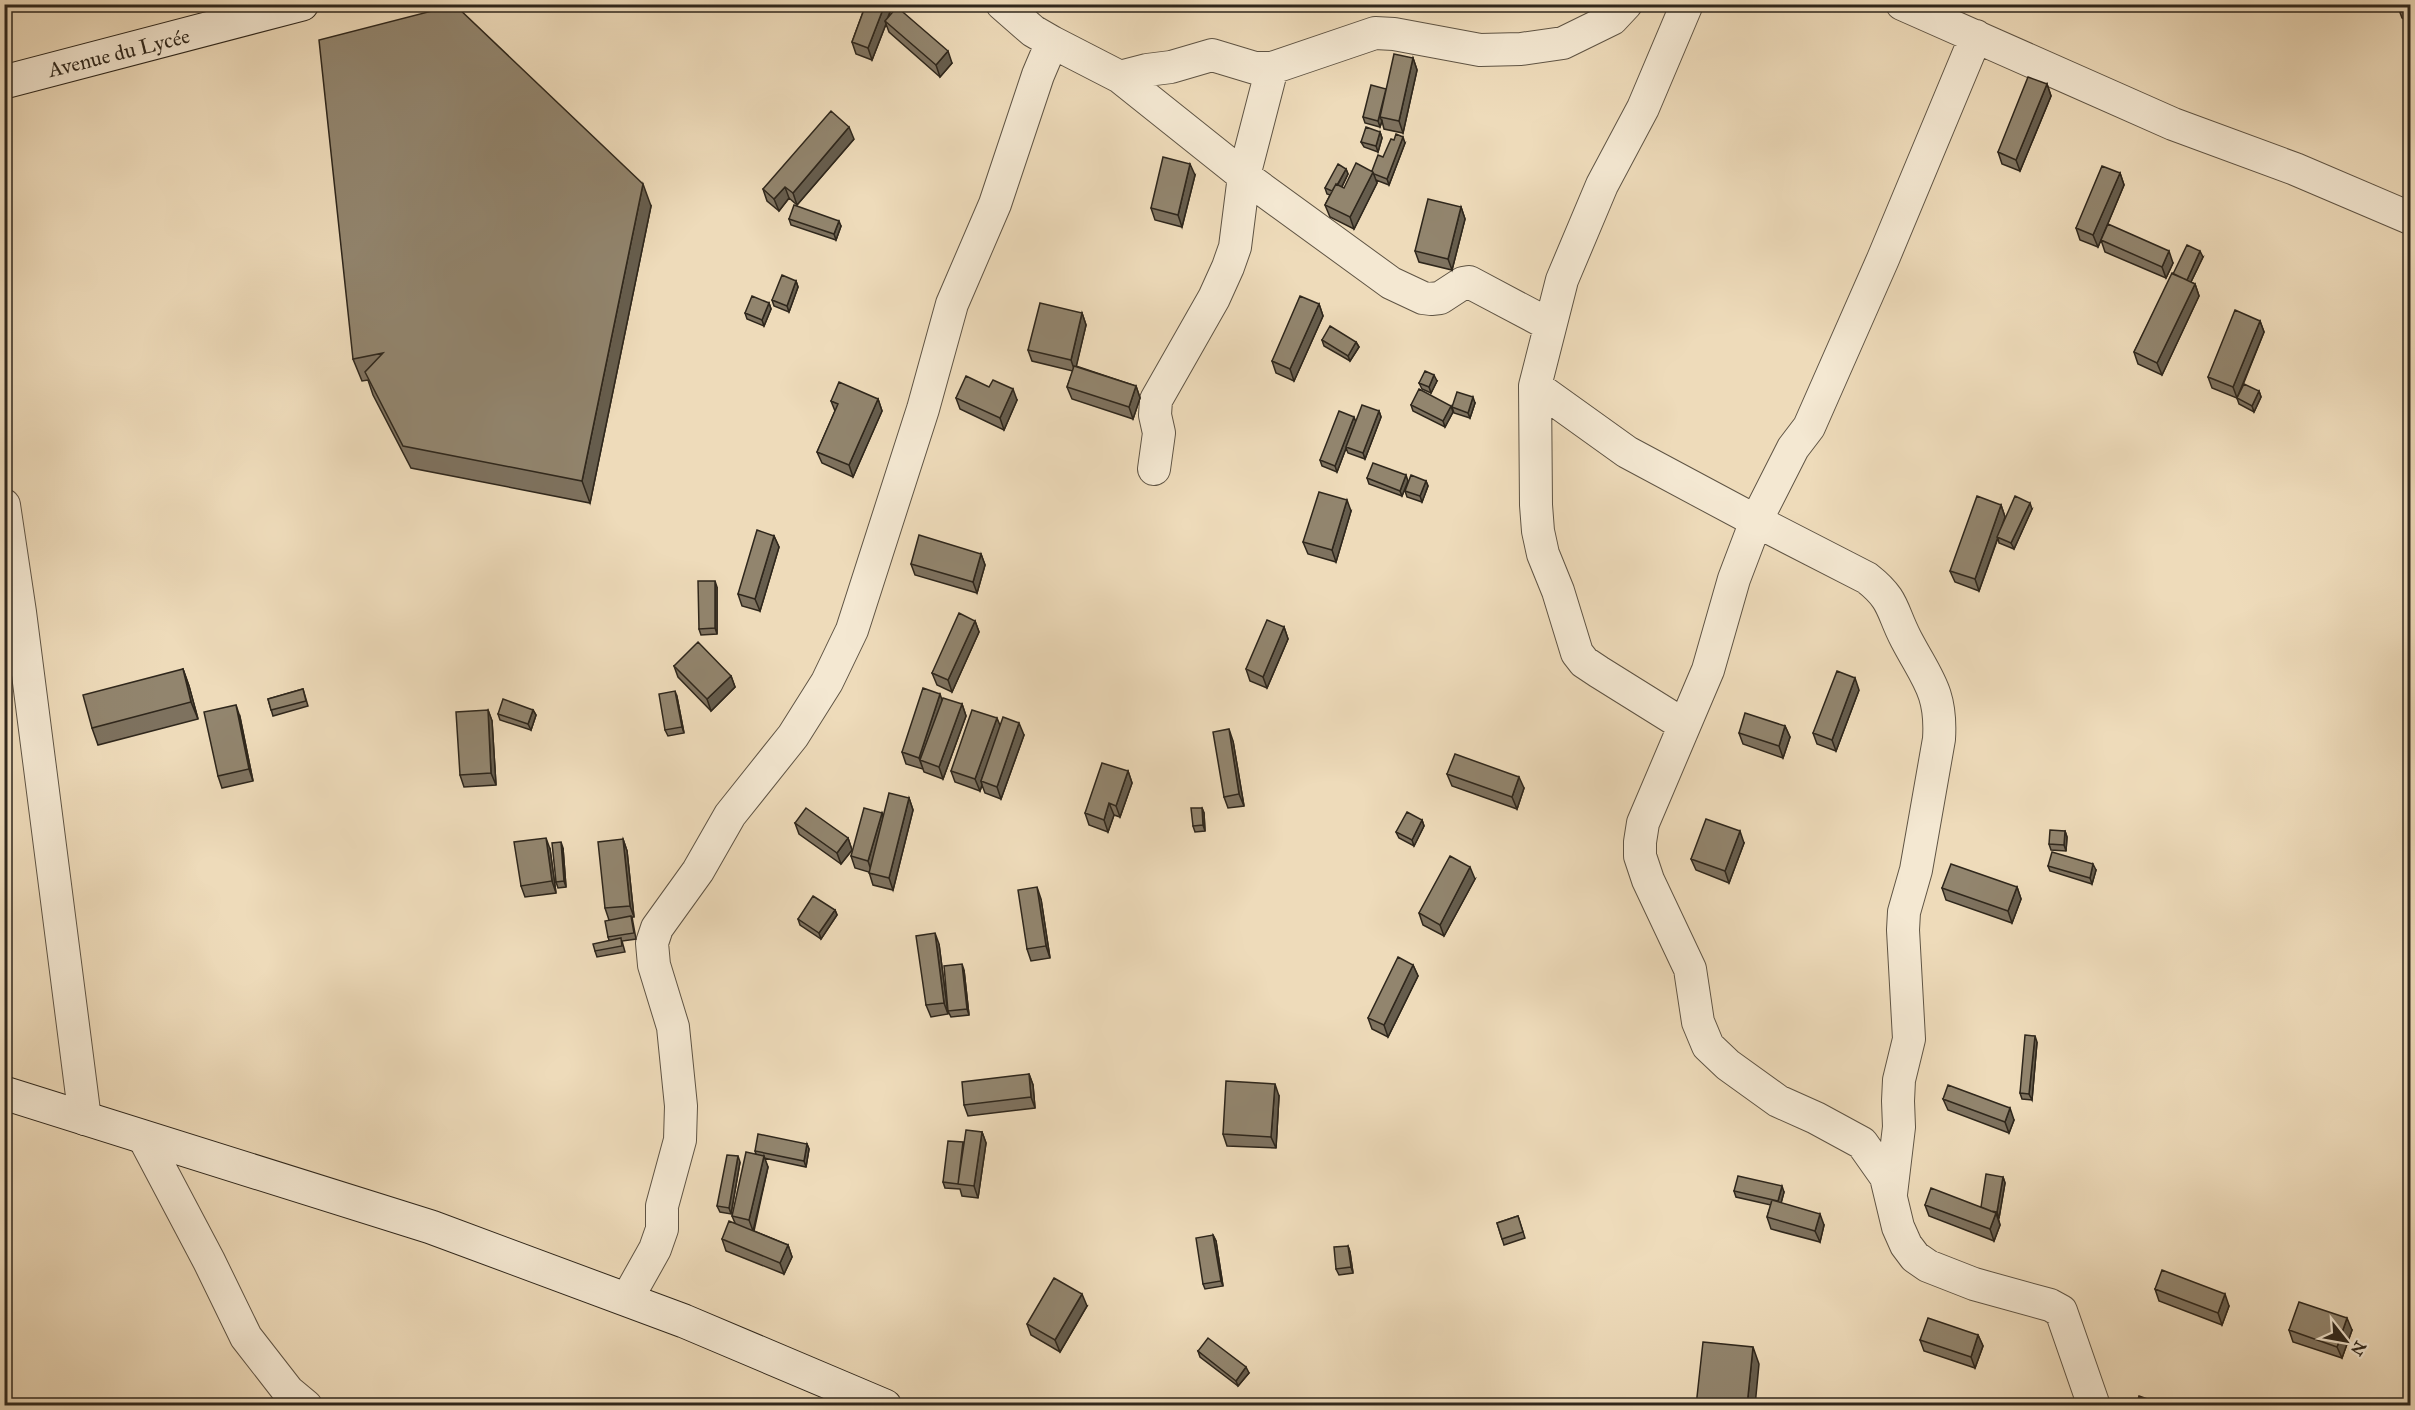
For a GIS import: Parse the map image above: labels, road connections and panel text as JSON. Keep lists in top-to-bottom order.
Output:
{
  "streets": {
    "main road": ["Avenue du Lycée"]
  },
  "north": "bottom right"
}
